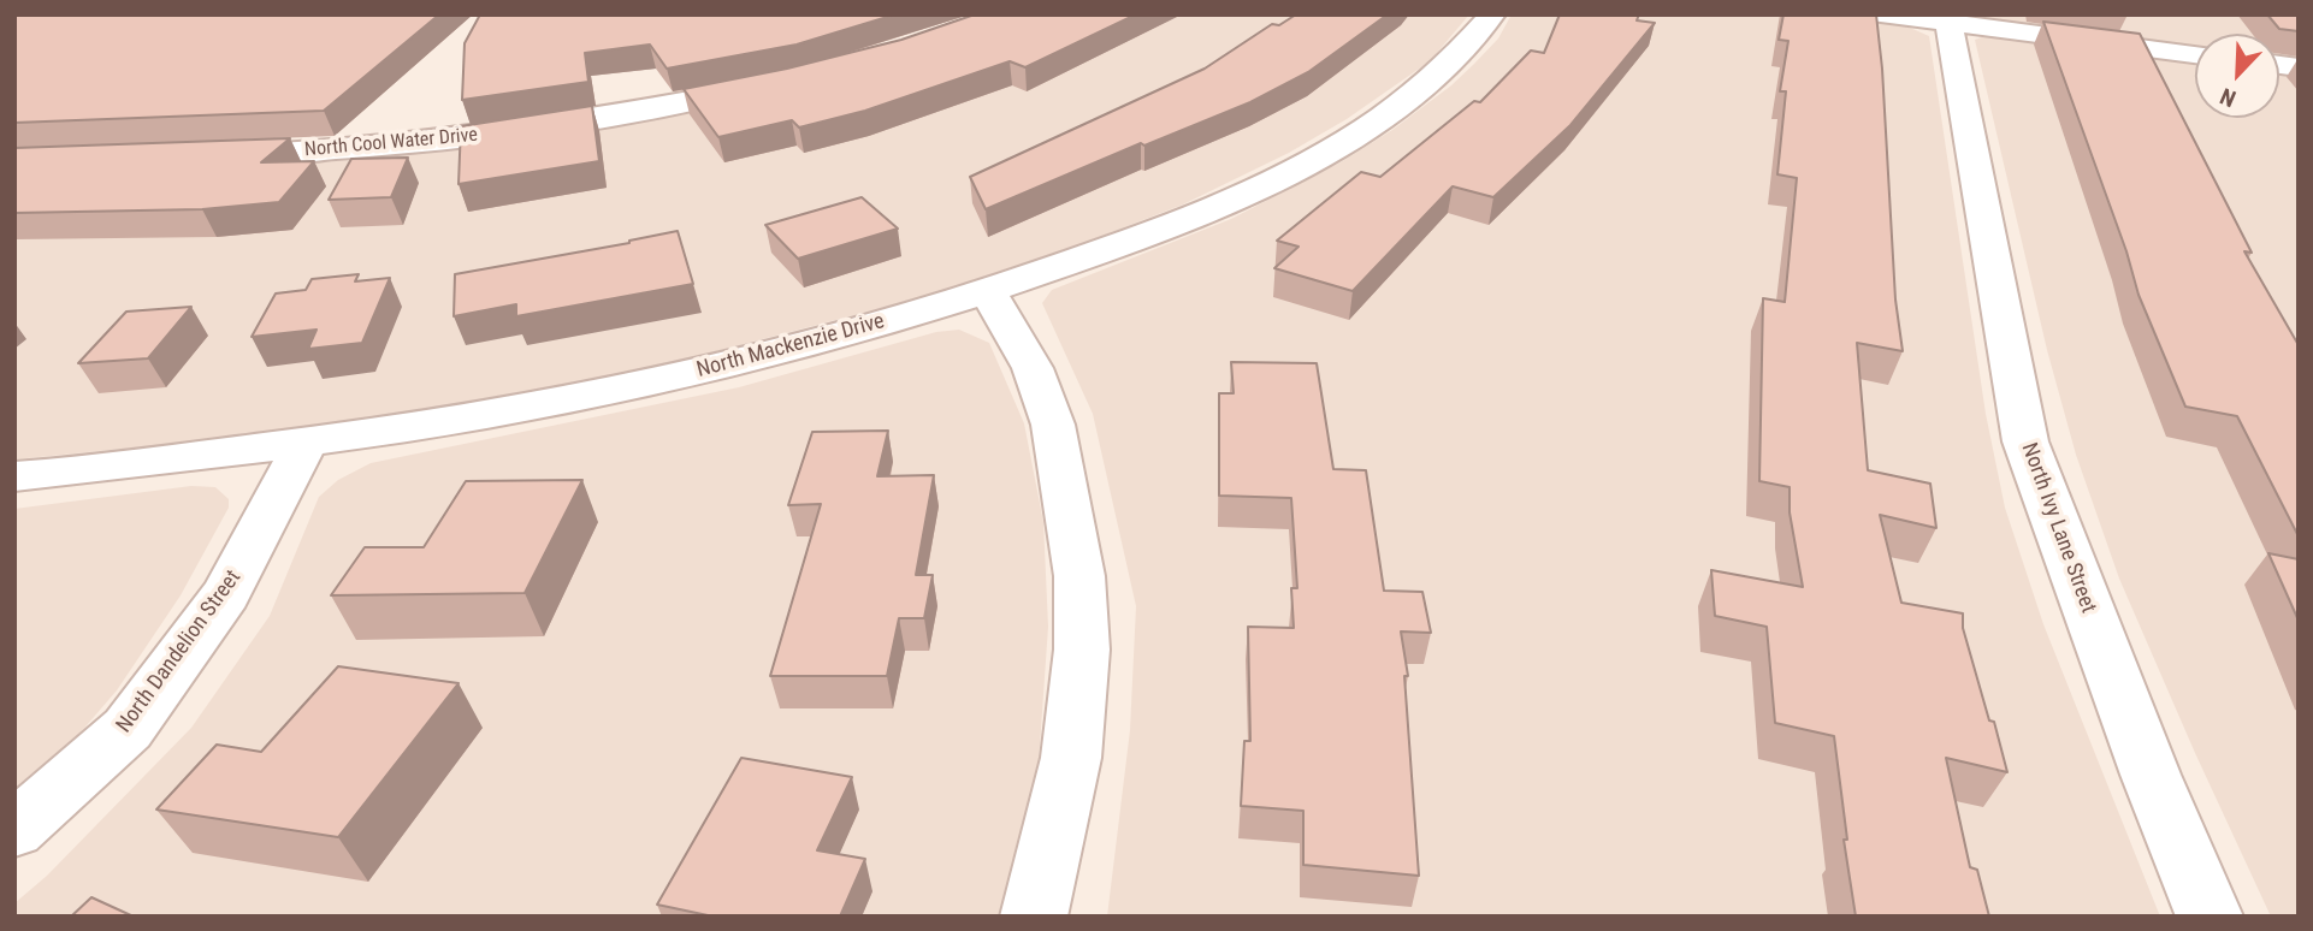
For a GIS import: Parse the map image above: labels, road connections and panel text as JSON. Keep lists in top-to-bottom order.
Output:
{
  "streets": {
    "street": [
      "North Cool Water Drive",
      "North Mackenzie Drive",
      "North Ivy Lane Street",
      "North Dandelion Street"
    ]
  },
  "crossings": [
    ["North Mackenzie Drive", "North Dandelion Street"]
  ],
  "north": "bottom left"
}
